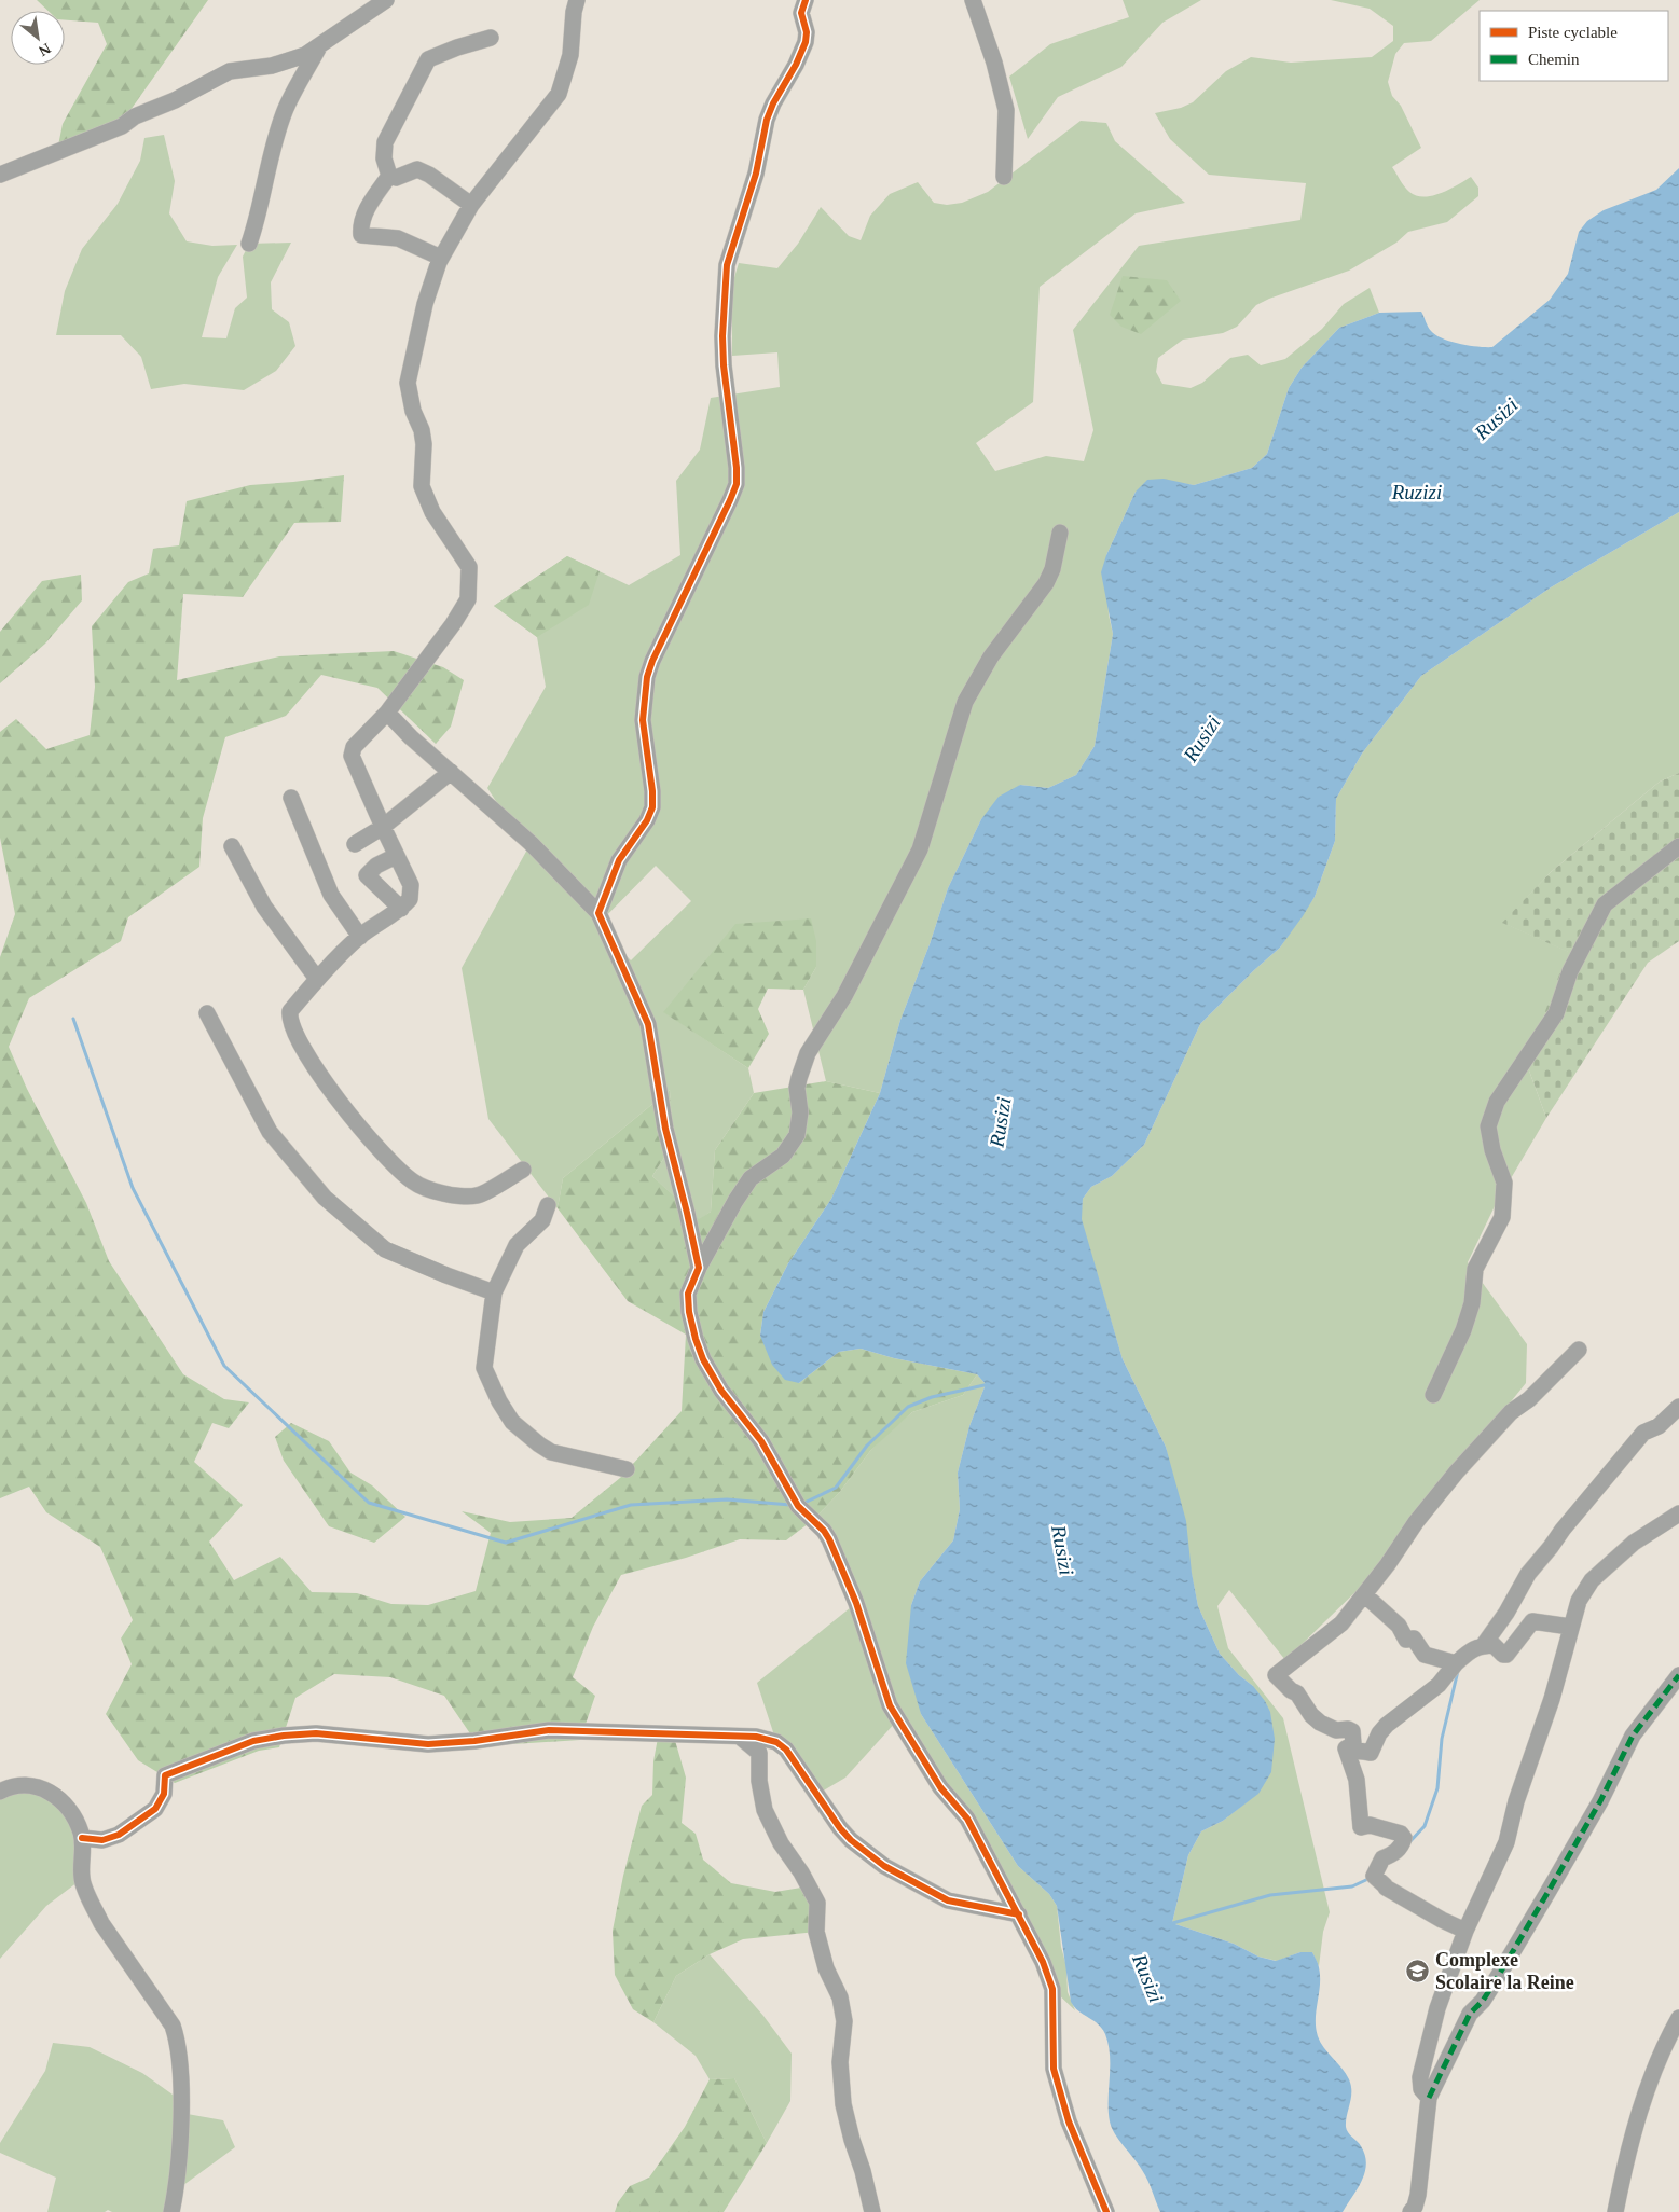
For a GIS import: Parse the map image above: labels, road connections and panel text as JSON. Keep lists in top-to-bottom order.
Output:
{
  "water": ["Rusizi", "Ruzizi"],
  "places": {
    "school or university": ["Complexe Scolaire la Reine"]
  },
  "legend": ["Piste cyclable", "Chemin"],
  "north": "bottom right"
}
